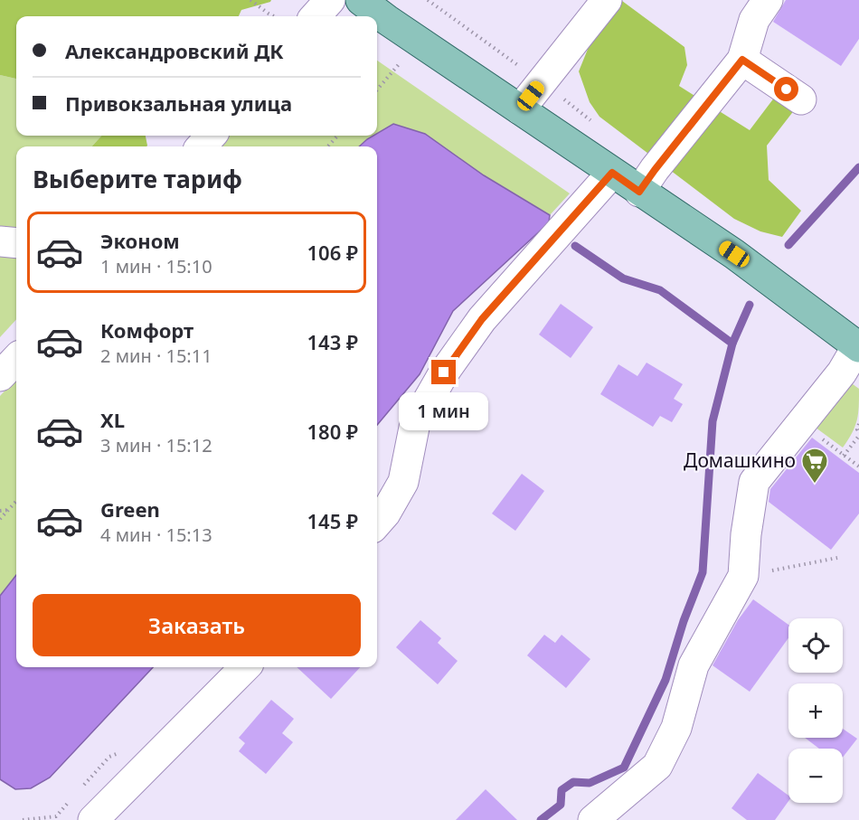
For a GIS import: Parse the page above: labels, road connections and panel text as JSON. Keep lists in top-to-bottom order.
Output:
{
  "places": {
    "supermarket": ["Домашкино"]
  },
  "page": {
    "banner": ["Александровский ДК", "Привокзальная улица"],
    "heading": "Выберите тариф",
    "list": [
      {
        "name": "Эконом",
        "note": "1 мин · 15:10",
        "value": "106 ₽"
      },
      {
        "name": "Комфорт",
        "note": "2 мин · 15:11",
        "value": "143 ₽"
      },
      {
        "name": "XL",
        "note": "3 мин · 15:12",
        "value": "180 ₽"
      },
      {
        "name": "Green",
        "note": "4 мин · 15:13",
        "value": "145 ₽"
      }
    ],
    "bubble": "1 мин",
    "buttons": "Заказать",
    "map_buttons": ["+", "−"]
  }
}
